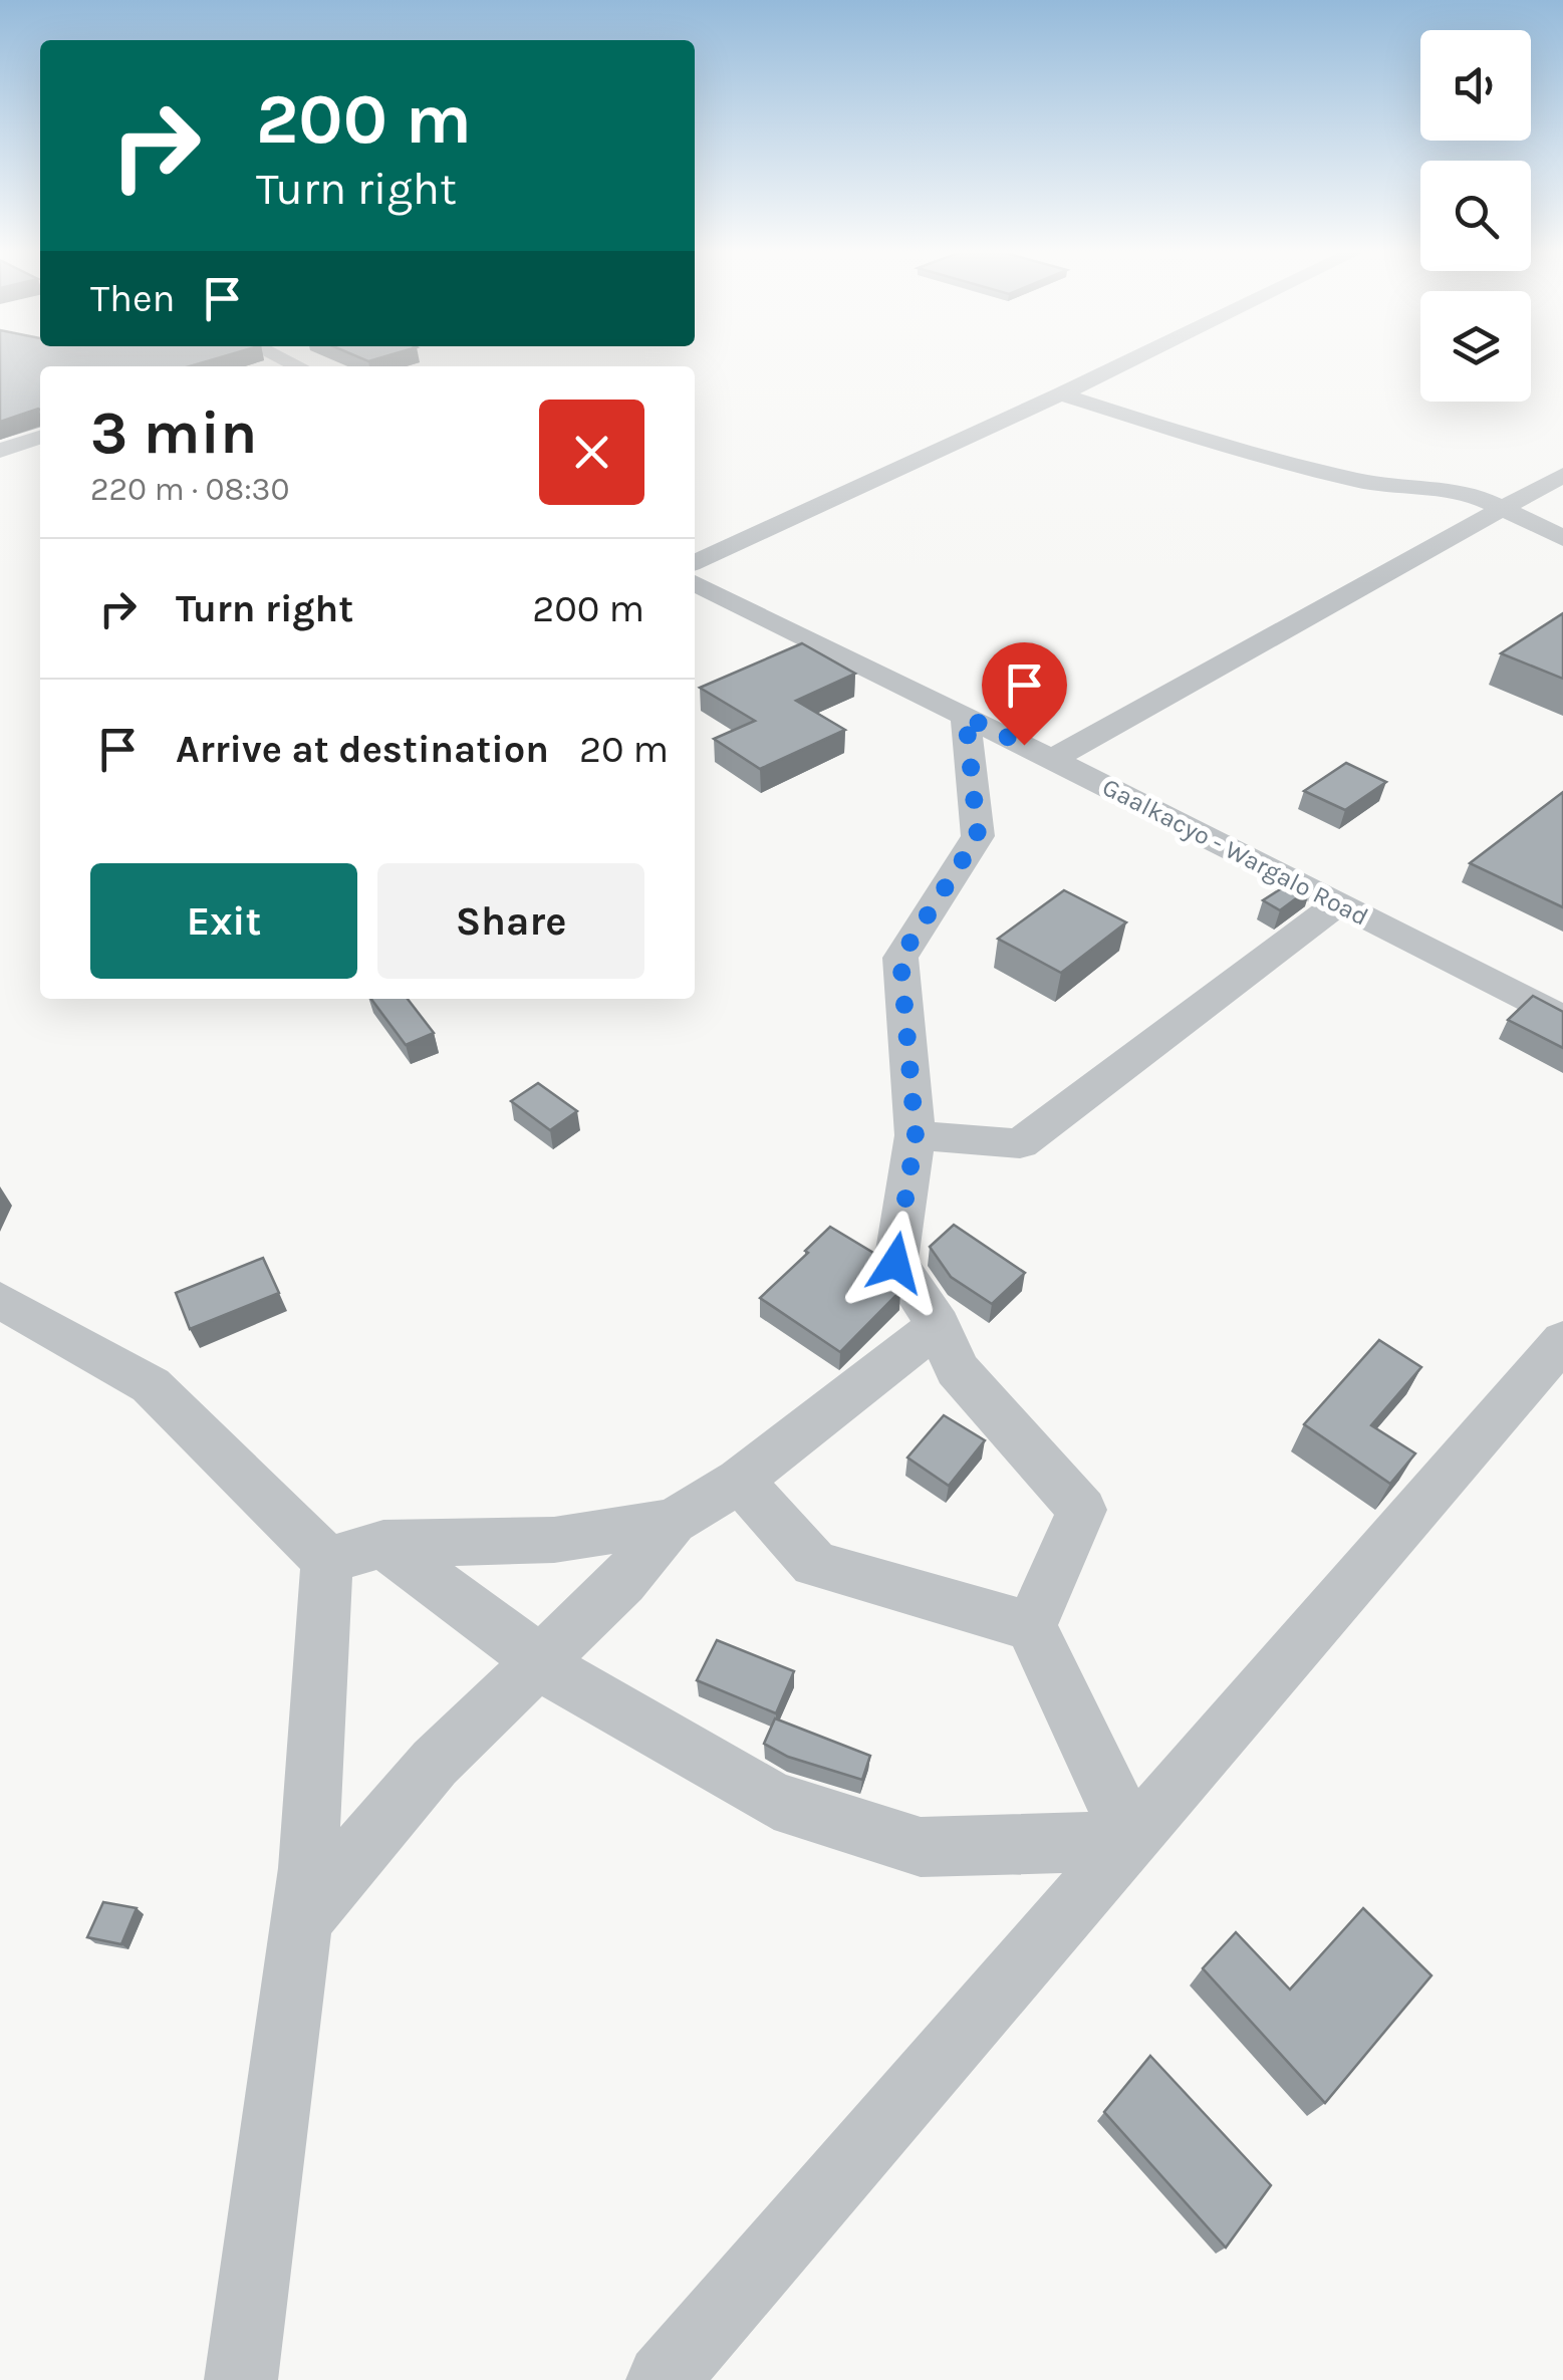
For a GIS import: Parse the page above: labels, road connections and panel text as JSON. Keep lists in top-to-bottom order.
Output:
{
  "streets": {
    "street": ["Gaalkacyo - Wargalo Road"]
  },
  "page": {
    "turn": ["200 m", "Turn right"],
    "then": "Then",
    "heading": ["3 min", "220 m · 08:30"],
    "list": [
      {
        "name": "Turn right",
        "value": "200 m"
      },
      {
        "name": "Arrive at destination",
        "value": "20 m"
      }
    ],
    "buttons": ["Exit", "Share"]
  }
}
